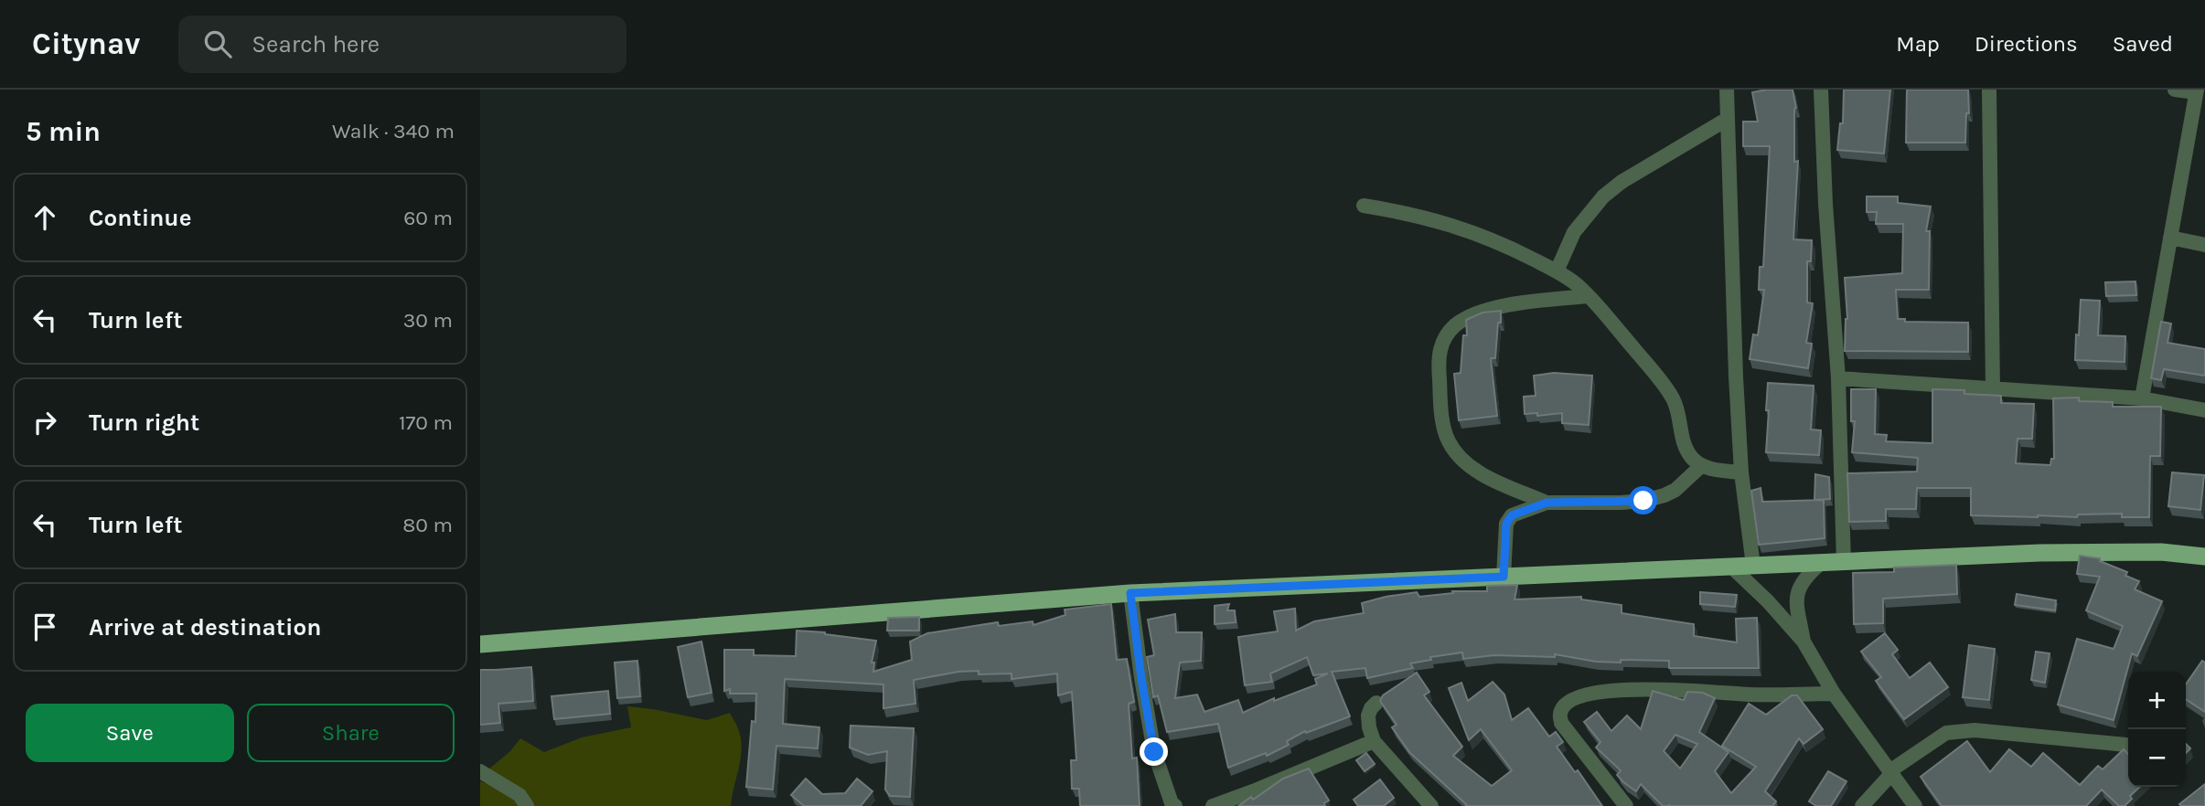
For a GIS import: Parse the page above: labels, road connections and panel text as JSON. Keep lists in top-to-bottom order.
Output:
{
  "page": {
    "header": "Citynav",
    "search": "Search here",
    "nav": ["Map", "Directions", "Saved"],
    "heading": ["5 min", "Walk · 340 m"],
    "list": [
      ["Continue", "60 m"],
      ["Turn left", "30 m"],
      ["Turn right", "170 m"],
      ["Turn left", "80 m"],
      "Arrive at destination"
    ],
    "map_buttons": ["+", "−"],
    "buttons": ["Save", "Share"]
  }
}
